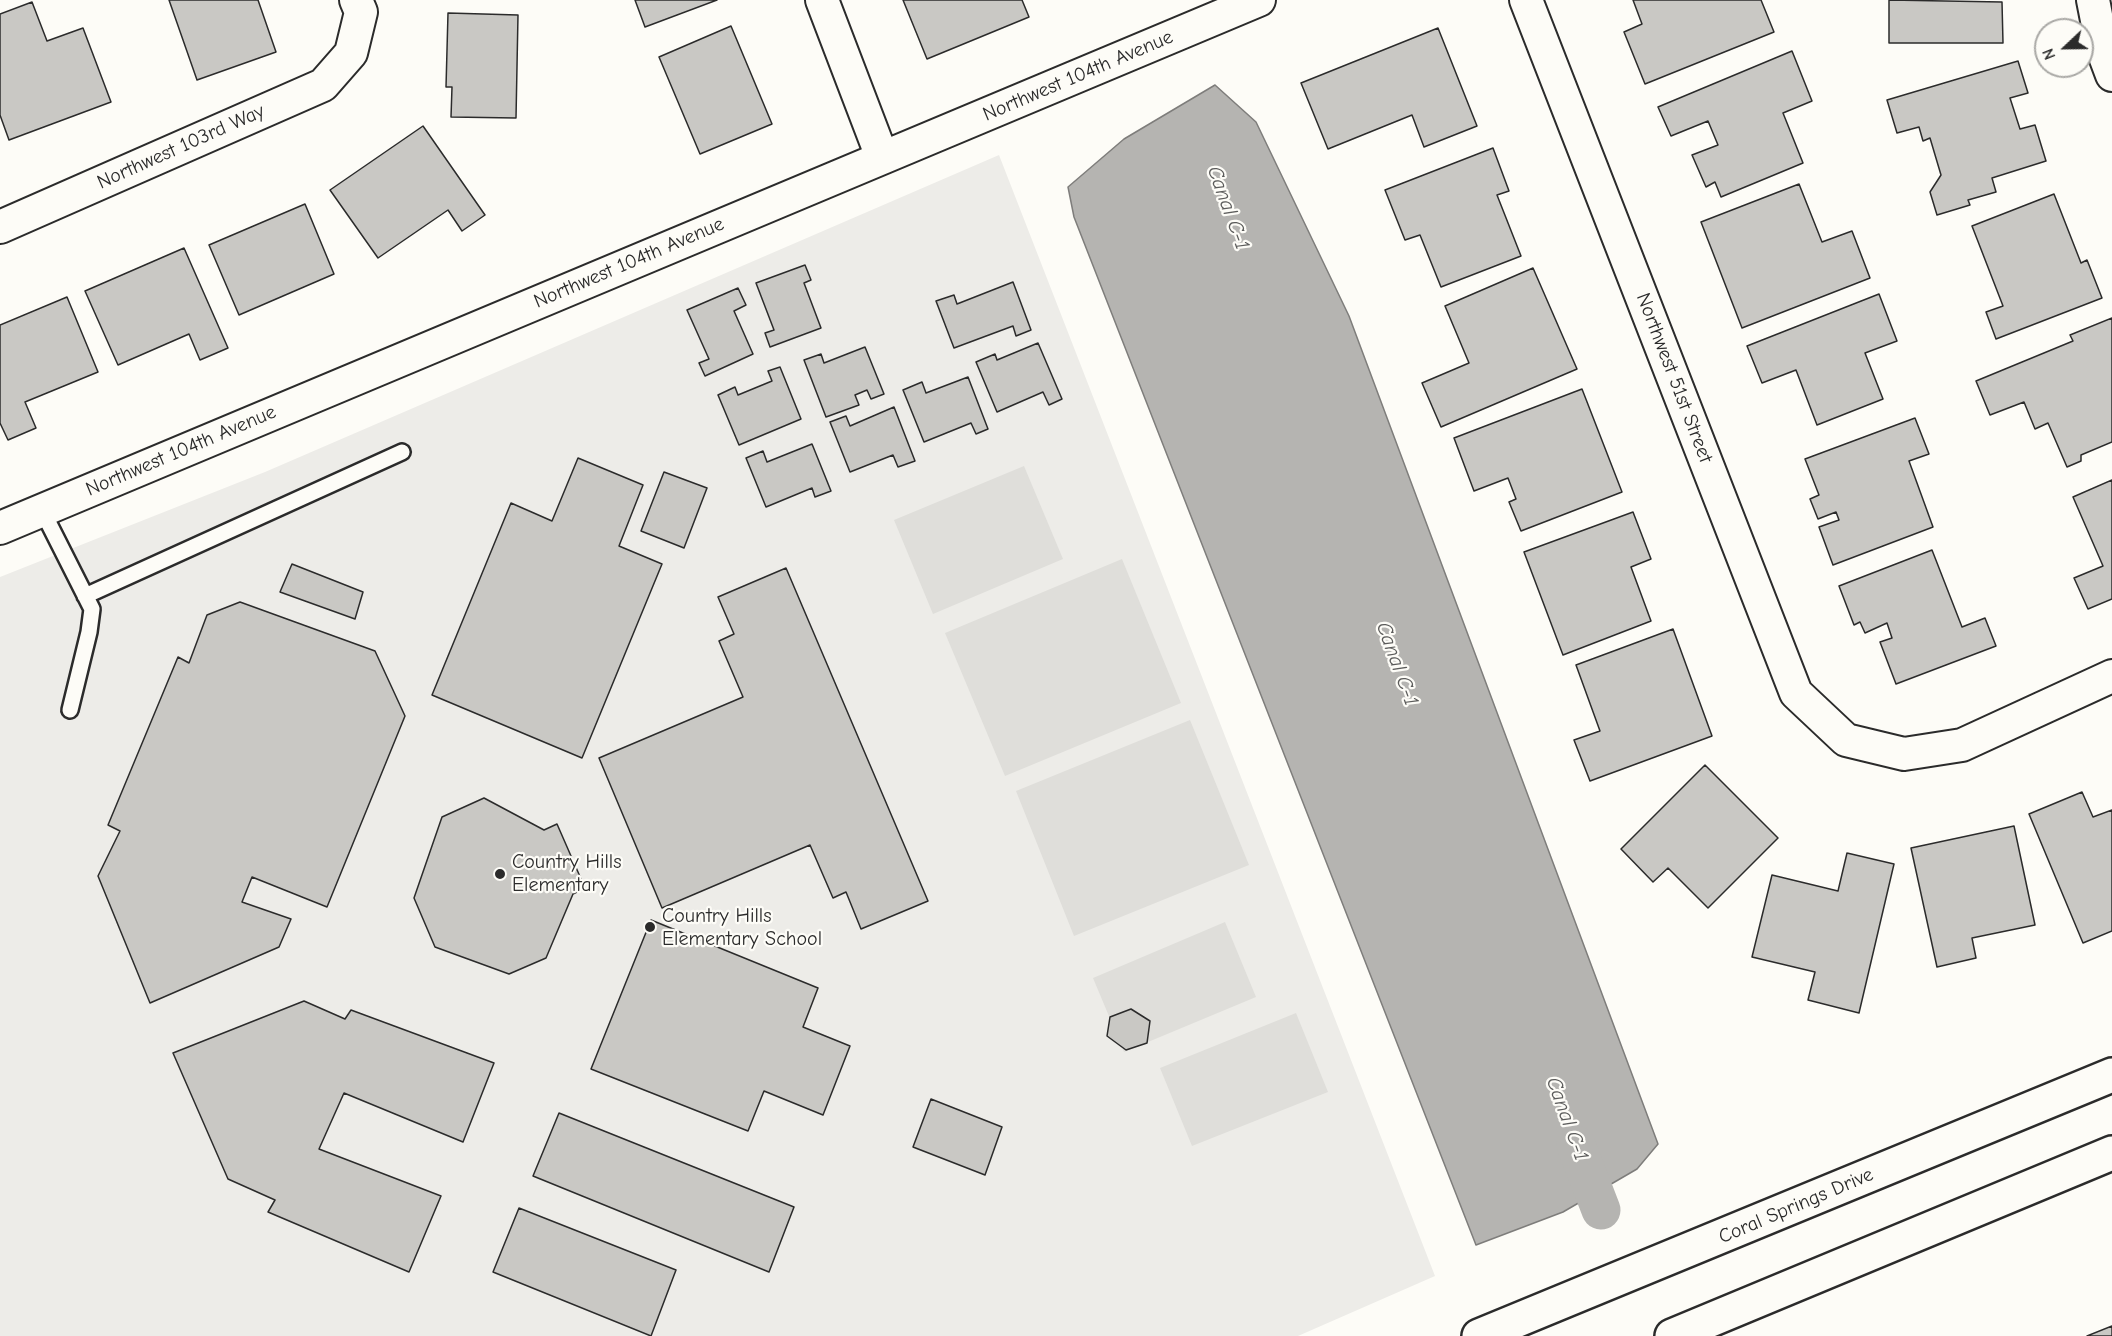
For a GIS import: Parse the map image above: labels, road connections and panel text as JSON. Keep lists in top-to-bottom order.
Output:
{
  "streets": {
    "main road": ["Coral Springs Drive"],
    "street": ["Northwest 104th Avenue", "Northwest 103rd Way", "Northwest 51st Street"]
  },
  "water": ["Canal C-1"],
  "places": ["Country Hills Elementary", "Country Hills Elementary School"],
  "north": "left"
}
